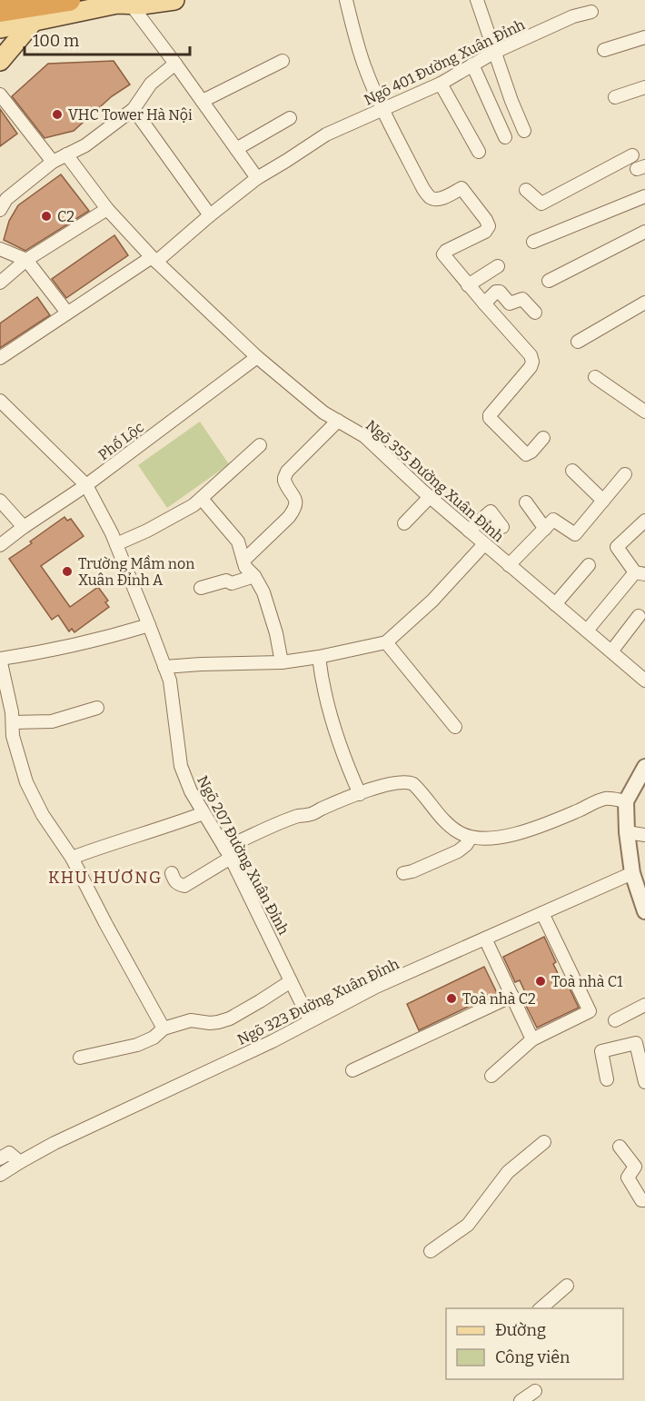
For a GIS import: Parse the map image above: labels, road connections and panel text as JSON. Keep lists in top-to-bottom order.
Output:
{
  "streets": {
    "street": [
      "Ngõ 401 Đường Xuân Đỉnh",
      "Phố Lộc",
      "Ngõ 355 Đường Xuân Đỉnh",
      "Ngõ 207 Đường Xuân Đỉnh",
      "Ngõ 323 Đường Xuân Đỉnh"
    ]
  },
  "crossings": [
    ["Ngõ 401 Đường Xuân Đỉnh", "Ngõ 355 Đường Xuân Đỉnh"],
    ["Phố Lộc", "Ngõ 355 Đường Xuân Đỉnh"],
    ["Phố Lộc", "Ngõ 207 Đường Xuân Đỉnh"],
    ["Ngõ 207 Đường Xuân Đỉnh", "Ngõ 323 Đường Xuân Đỉnh"]
  ],
  "districts": ["KHU HƯƠNG"],
  "places": [
    "VHC Tower Hà Nội",
    "C2",
    "Trường Mầm non Xuân Đỉnh A",
    "Toà nhà C1",
    "Toà nhà C2"
  ],
  "legend": ["Đường", "Công viên"],
  "scale_bar": "100 m"
}
